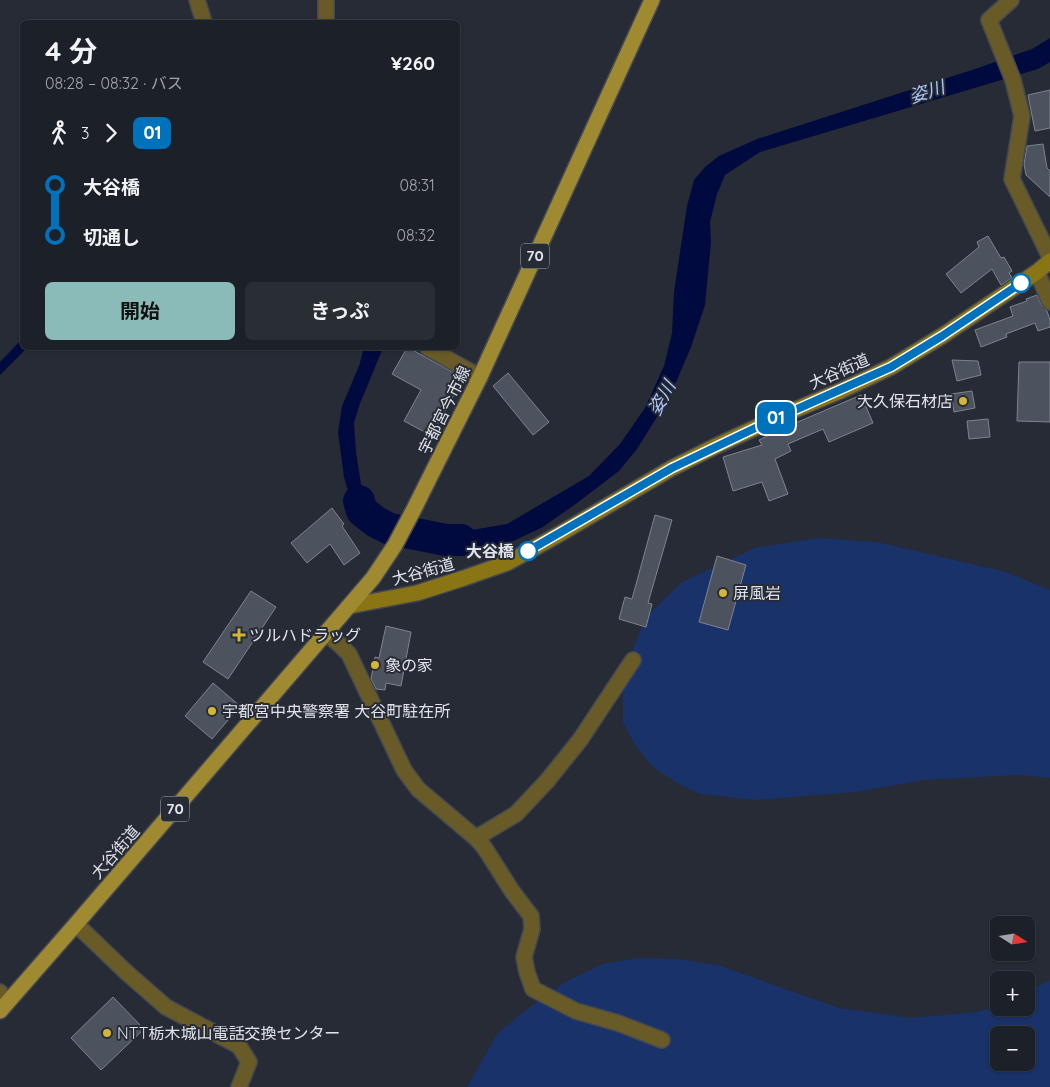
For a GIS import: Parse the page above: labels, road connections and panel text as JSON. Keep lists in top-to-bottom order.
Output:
{
  "streets": {
    "main road": ["70", "大谷街道", "宇都宮今市線"]
  },
  "crossings": [
    ["大谷街道", "宇都宮今市線"]
  ],
  "water": ["姿川"],
  "places": {
    "other": [
      "大久保石材店",
      "大谷橋",
      "屏風岩",
      "象の家",
      "宇都宮中央警察署 大谷町駐在所",
      "NTT栃木城山電話交換センター"
    ],
    "health": ["ツルハドラッグ"]
  },
  "lines": ["bus line 01"],
  "north": "right",
  "page": {
    "on_map": "01",
    "heading": ["4 分", "08:28 – 08:32 · バス", "¥260"],
    "legs": ["3", "01"],
    "list": [
      {
        "name": "大谷橋",
        "value": "08:31"
      },
      {
        "name": "切通し",
        "value": "08:32"
      }
    ],
    "buttons": ["開始", "きっぷ"],
    "map_buttons": ["+", "−"]
  }
}
